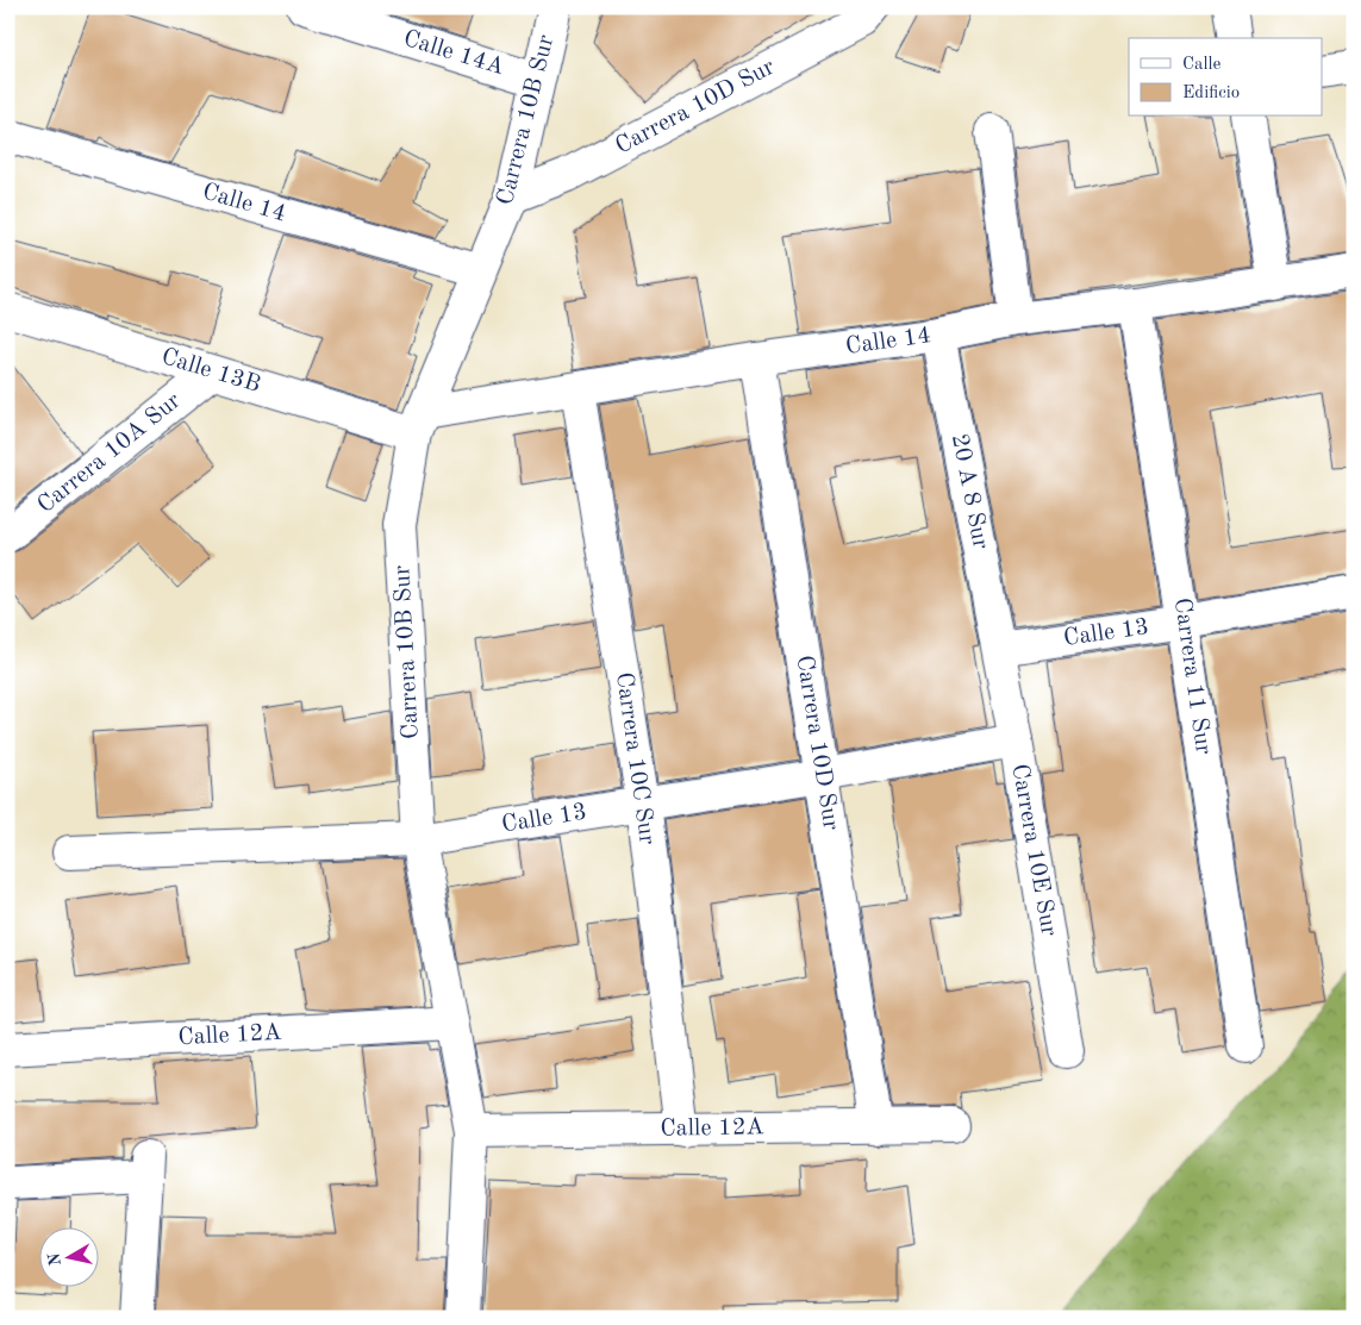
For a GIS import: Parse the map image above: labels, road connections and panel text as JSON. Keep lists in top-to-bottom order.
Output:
{
  "streets": {
    "street": [
      "Calle 14A",
      "Carrera 10D Sur",
      "Carrera 10B Sur",
      "Calle 14",
      "Calle 13B",
      "Carrera 10A Sur",
      "20 A 8 Sur",
      "Calle 13",
      "Carrera 11 Sur",
      "Carrera 10C Sur",
      "Carrera 10E Sur",
      "Calle 12A"
    ]
  },
  "crossings": [
    ["Calle 14A", "Carrera 10B Sur"],
    ["Carrera 10D Sur", "Carrera 10B Sur"],
    ["Carrera 10D Sur", "Calle 14"],
    ["Carrera 10D Sur", "Calle 13"],
    ["Carrera 10D Sur", "Calle 12A"],
    ["Carrera 10B Sur", "Calle 14"],
    ["Carrera 10B Sur", "Calle 13B"],
    ["Carrera 10B Sur", "Calle 13"],
    ["Carrera 10B Sur", "Calle 12A"],
    ["Calle 14", "Calle 13B"],
    ["Calle 14", "20 A 8 Sur"],
    ["Calle 14", "Carrera 11 Sur"],
    ["Calle 14", "Carrera 10C Sur"],
    ["Calle 13B", "Carrera 10A Sur"],
    ["20 A 8 Sur", "Calle 13"],
    ["20 A 8 Sur", "Carrera 10E Sur"],
    ["Calle 13", "Carrera 11 Sur"],
    ["Calle 13", "Carrera 10C Sur"],
    ["Calle 13", "Carrera 10E Sur"],
    ["Carrera 10C Sur", "Calle 12A"]
  ],
  "legend": ["Calle", "Edificio"],
  "north": "left"
}
